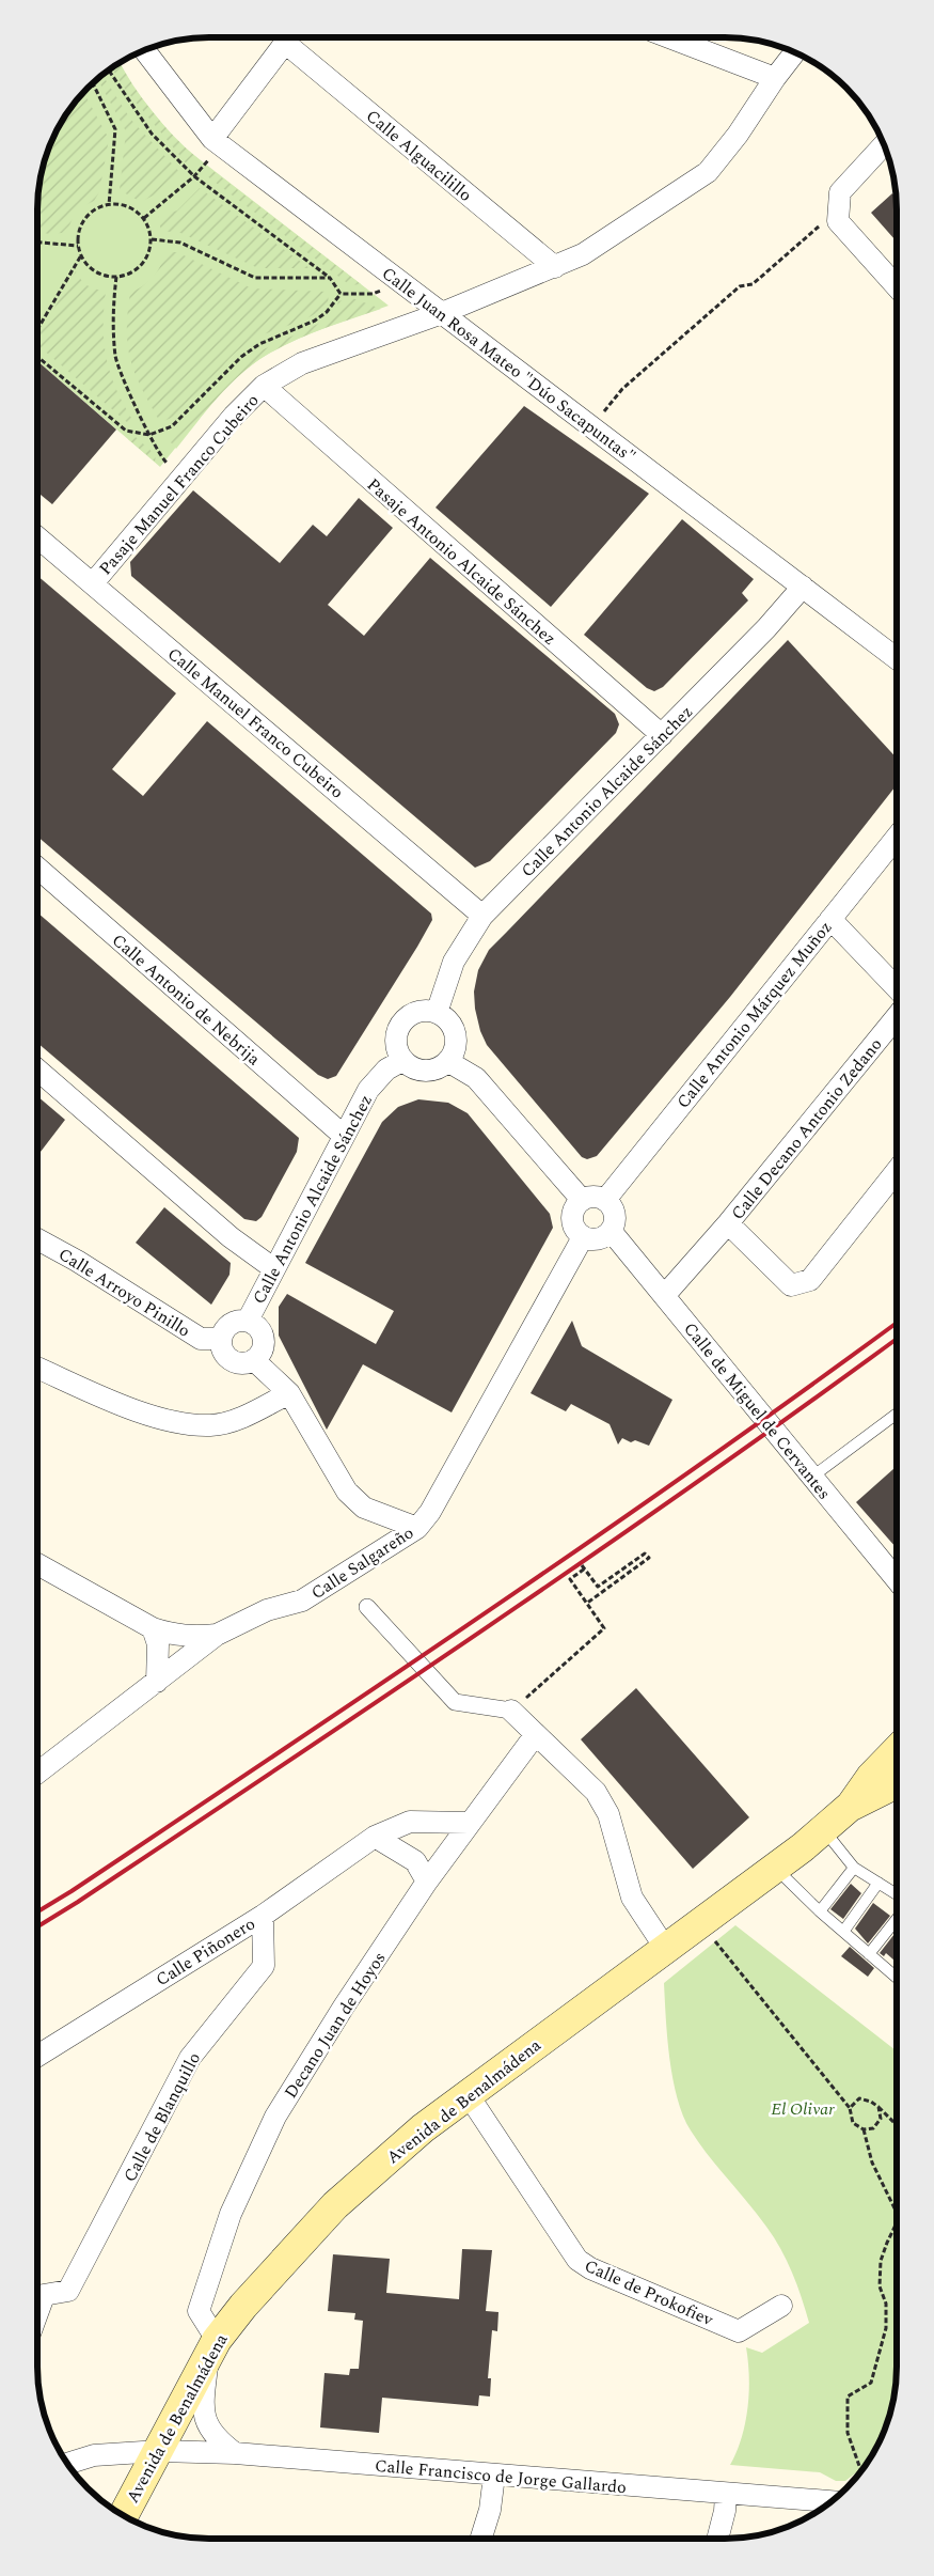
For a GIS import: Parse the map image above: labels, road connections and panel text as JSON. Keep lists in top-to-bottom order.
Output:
{
  "streets": {
    "main road": ["Avenida de Benalmádena"],
    "street": [
      "Calle Alguacilillo",
      "Calle Juan Rosa Mateo \"Dúo Sacapuntas\"",
      "Pasaje Manuel Franco Cubeiro",
      "Pasaje Antonio Alcaide Sánchez",
      "Calle Manuel Franco Cubeiro",
      "Calle Antonio Alcaide Sánchez",
      "Calle Antonio de Nebrija",
      "Calle Antonio Márquez Muñoz",
      "Calle Decano Antonio Zedano",
      "Calle Arroyo Pinillo",
      "Calle de Miguel de Cervantes",
      "Calle Salgareño",
      "Calle Piñonero",
      "Decano Juan de Hoyos",
      "Calle de Blanquillo",
      "Calle de Prokofiev",
      "Calle Francisco de Jorge Gallardo"
    ]
  },
  "crossings": [
    ["Calle Juan Rosa Mateo \"Dúo Sacapuntas\"", "Pasaje Manuel Franco Cubeiro"],
    ["Calle Juan Rosa Mateo \"Dúo Sacapuntas\"", "Calle Antonio Alcaide Sánchez"],
    ["Pasaje Manuel Franco Cubeiro", "Pasaje Antonio Alcaide Sánchez"],
    ["Pasaje Manuel Franco Cubeiro", "Calle Manuel Franco Cubeiro"],
    ["Pasaje Antonio Alcaide Sánchez", "Calle Antonio Alcaide Sánchez"],
    ["Calle Manuel Franco Cubeiro", "Calle Antonio Alcaide Sánchez"],
    ["Calle Antonio Alcaide Sánchez", "Calle Antonio de Nebrija"],
    ["Calle Antonio Alcaide Sánchez", "Calle Arroyo Pinillo"],
    ["Calle Antonio Márquez Muñoz", "Calle de Miguel de Cervantes"],
    ["Calle Antonio Márquez Muñoz", "Calle Salgareño"],
    ["Calle Decano Antonio Zedano", "Calle de Miguel de Cervantes"],
    ["Calle de Miguel de Cervantes", "Calle Salgareño"],
    ["Calle Piñonero", "Decano Juan de Hoyos"],
    ["Calle Piñonero", "Calle de Blanquillo"],
    ["Decano Juan de Hoyos", "Avenida de Benalmádena"],
    ["Avenida de Benalmádena", "Calle de Prokofiev"],
    ["Avenida de Benalmádena", "Calle Francisco de Jorge Gallardo"]
  ],
  "parks": ["El Olivar"]
}
